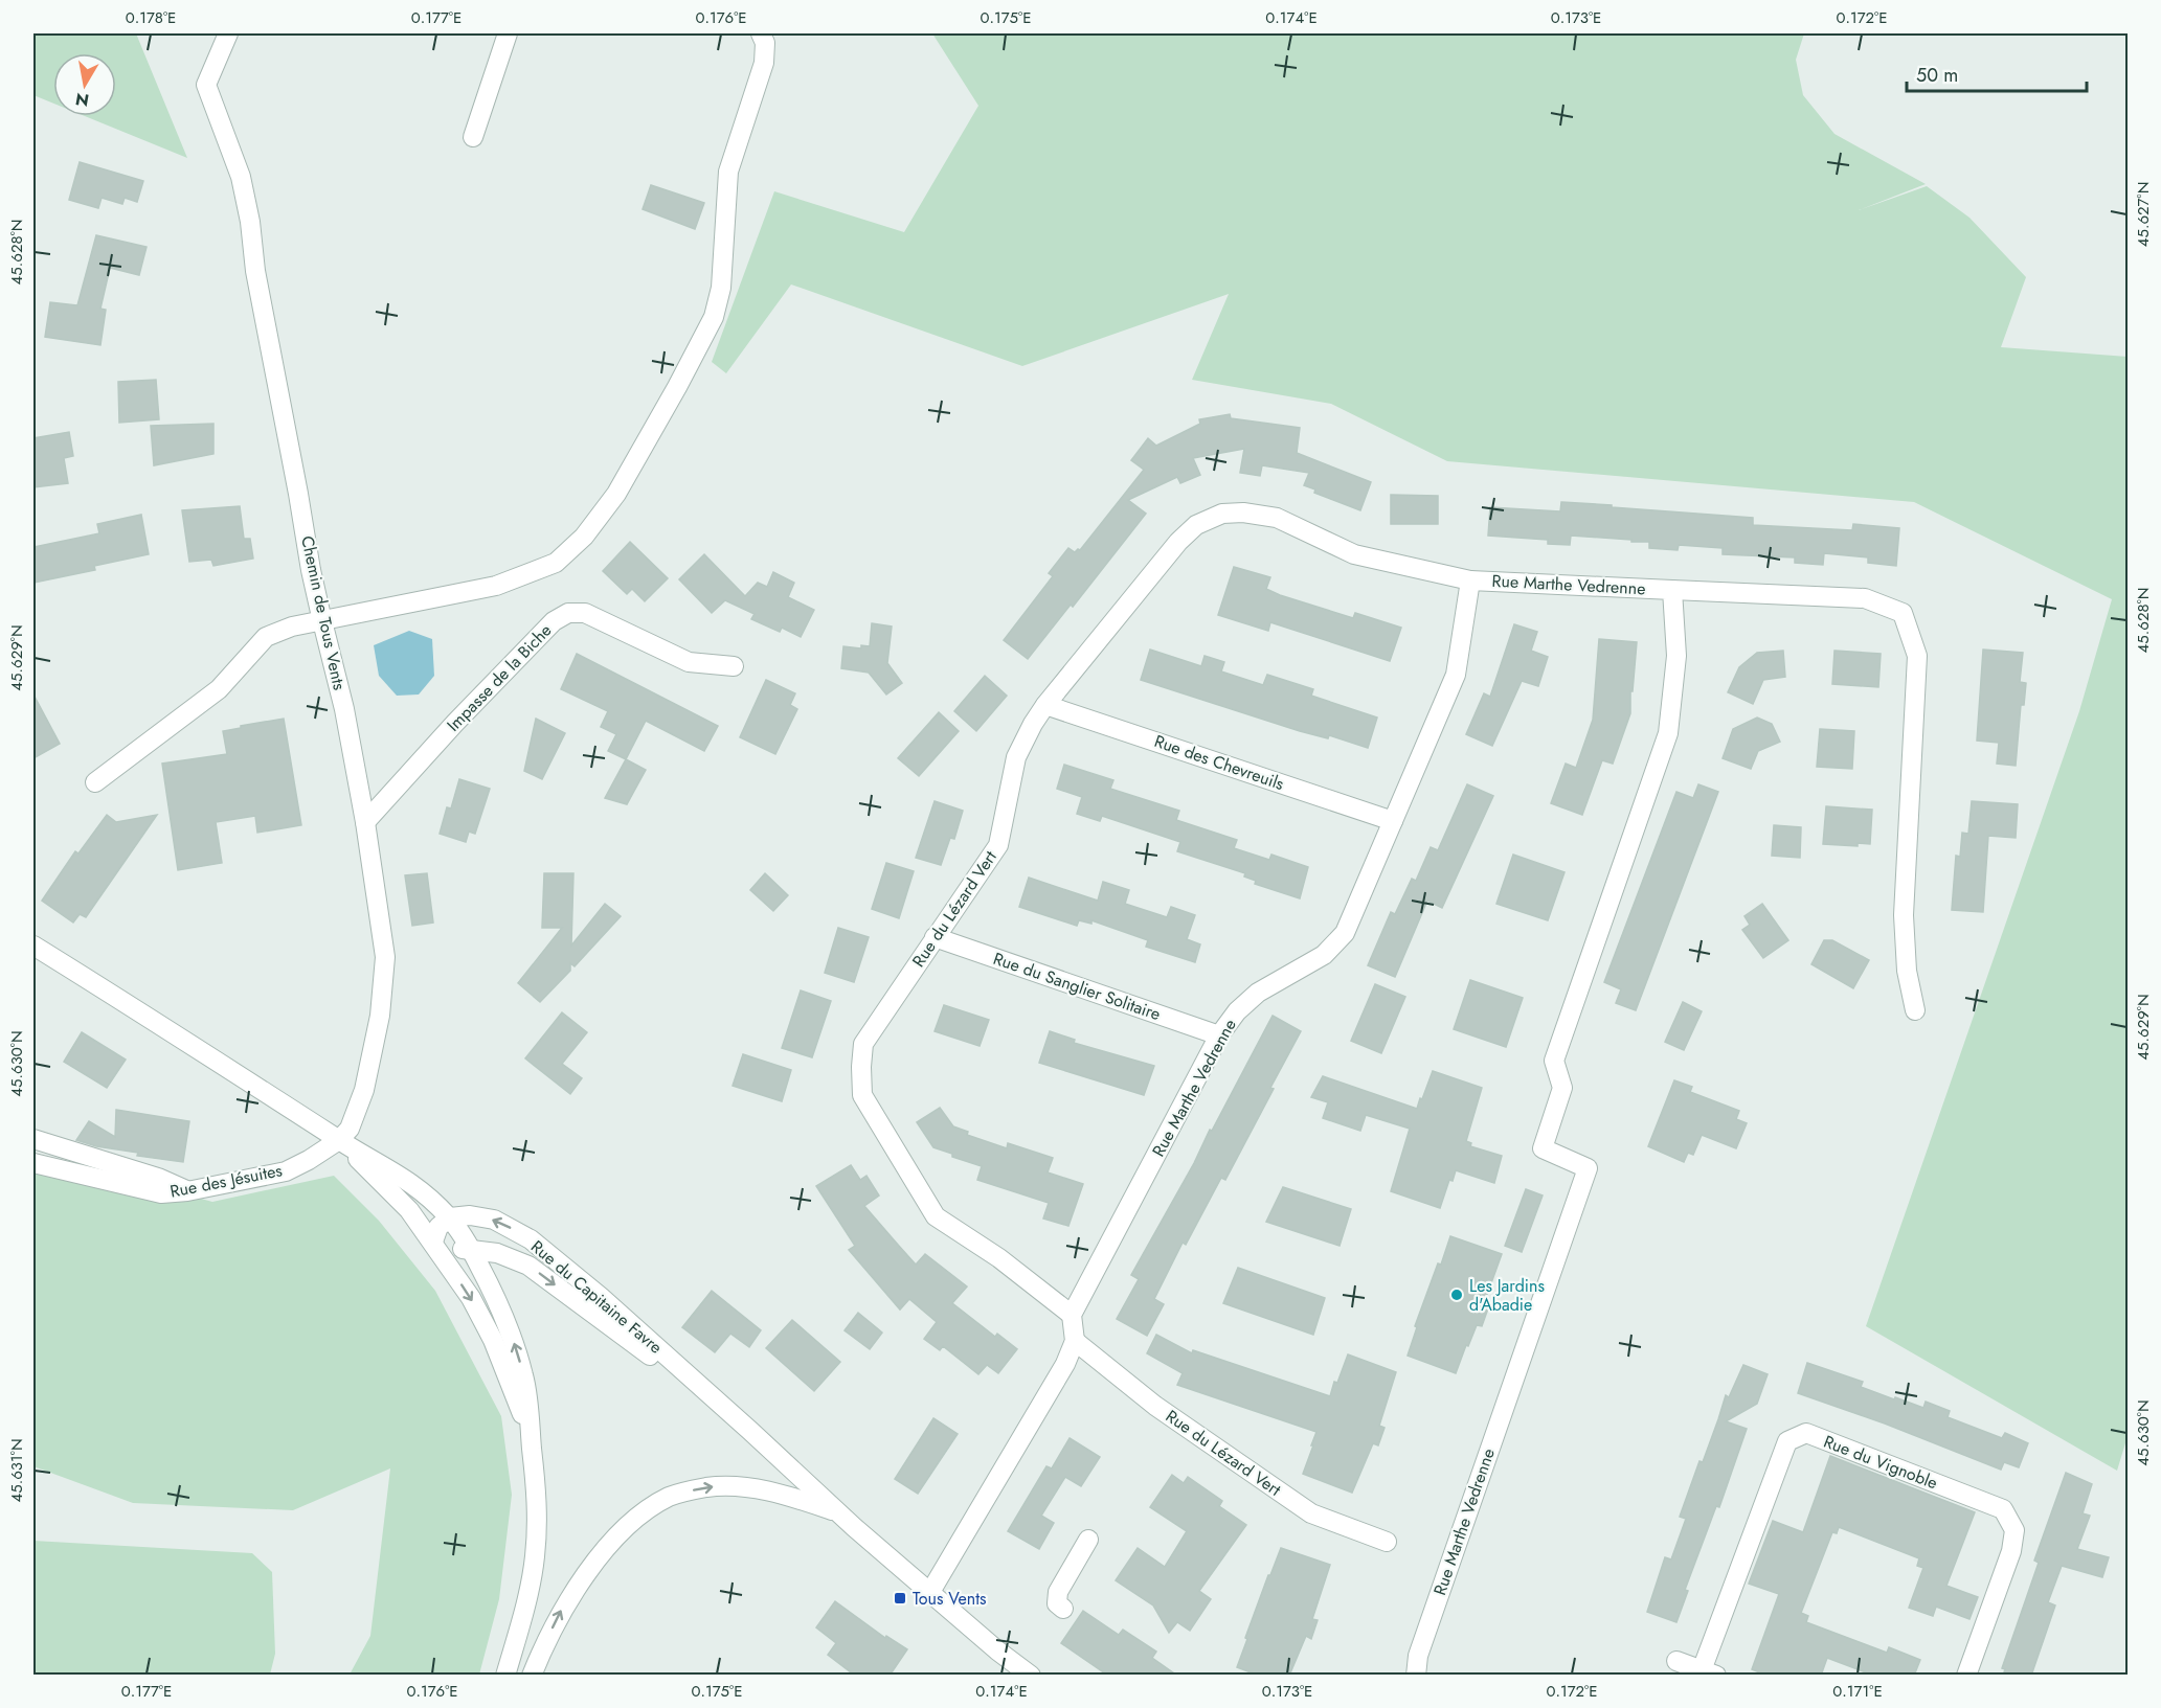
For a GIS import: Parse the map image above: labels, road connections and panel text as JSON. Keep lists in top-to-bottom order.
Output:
{
  "streets": {
    "street": [
      "Rue Marthe Vedrenne",
      "Chemin de Tous Vents",
      "Impasse de la Biche",
      "Rue des Chevreuils",
      "Rue du Lézard Vert",
      "Rue du Sanglier Solitaire",
      "Rue des Jésuites",
      "Rue du Capitaine Favre",
      "Rue du Vignoble"
    ]
  },
  "crossings": [
    ["Rue Marthe Vedrenne", "Rue des Chevreuils"],
    ["Rue Marthe Vedrenne", "Rue du Lézard Vert"],
    ["Rue Marthe Vedrenne", "Rue du Sanglier Solitaire"],
    ["Chemin de Tous Vents", "Impasse de la Biche"],
    ["Chemin de Tous Vents", "Rue des Jésuites"],
    ["Rue des Chevreuils", "Rue du Lézard Vert"],
    ["Rue du Lézard Vert", "Rue du Sanglier Solitaire"]
  ],
  "places": {
    "other": ["Les Jardins d'Abadie"],
    "transit": ["Tous Vents"]
  },
  "scale_bar": "50 m",
  "north": "bottom",
  "coordinates": [
    "0.178°E",
    "0.177°E",
    "0.176°E",
    "0.175°E",
    "0.174°E",
    "0.173°E",
    "0.172°E",
    "45.627°N",
    "45.628°N",
    "45.629°N",
    "45.630°N",
    "45.631°N",
    "0.171°E"
  ]
}
